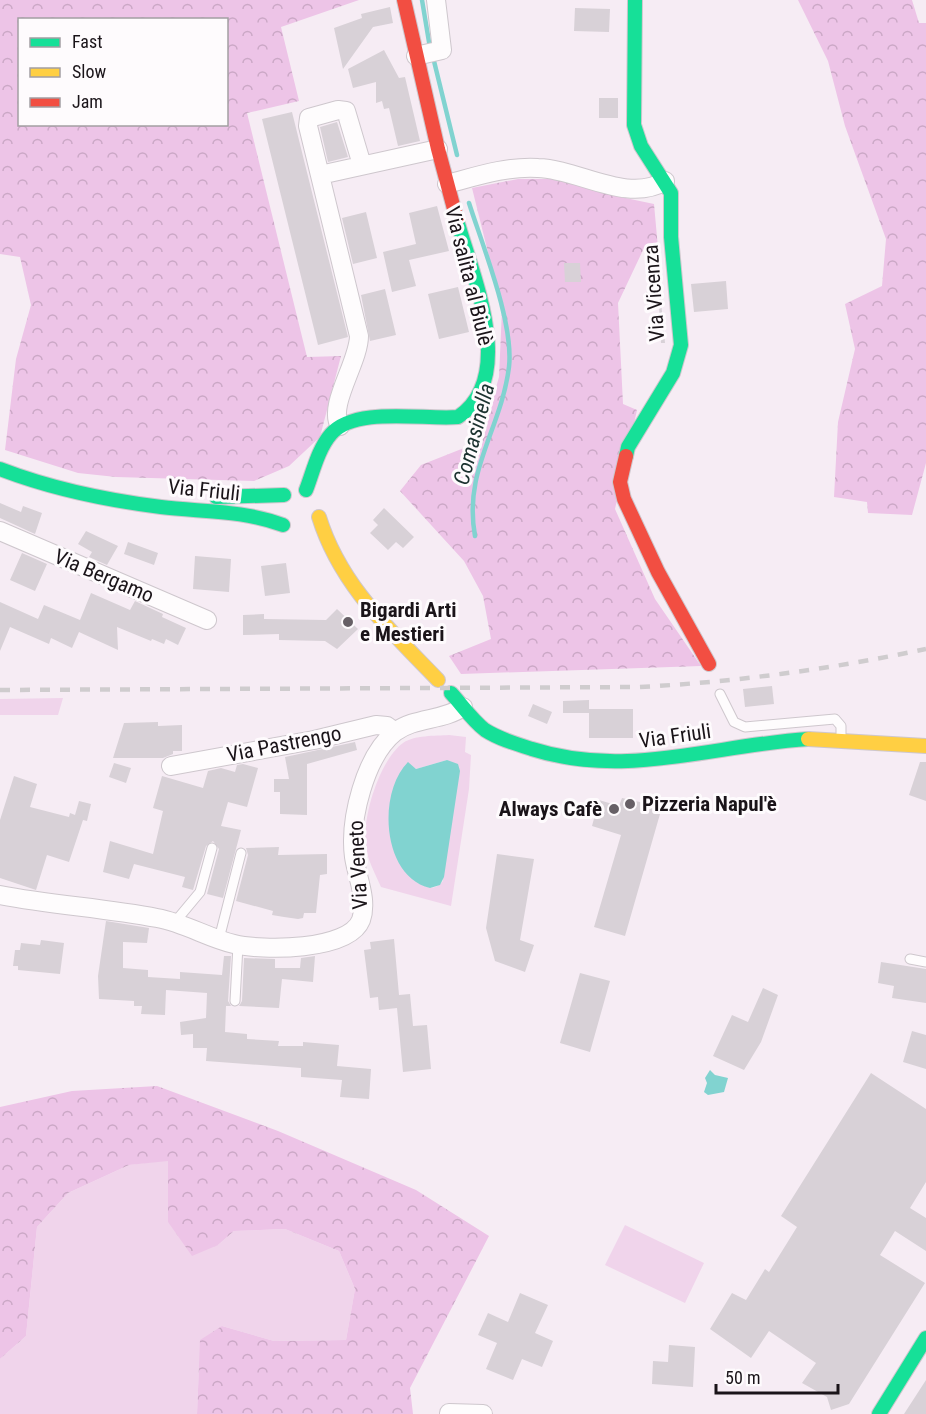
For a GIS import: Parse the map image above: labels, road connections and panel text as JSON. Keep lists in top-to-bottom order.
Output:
{
  "streets": {
    "street": [
      "Via salita al Biulè",
      "Via Vicenza",
      "Via Friuli",
      "Via Bergamo",
      "Via Pastrengo",
      "Via Veneto"
    ]
  },
  "crossings": [
    ["Via Pastrengo", "Via Veneto"]
  ],
  "water": ["Comasinella"],
  "places": ["Bigardi Arti e Mestieri", "Pizzeria Napul'è", "Always Cafè"],
  "legend": ["Fast", "Slow", "Jam"],
  "scale_bar": "50 m"
}
